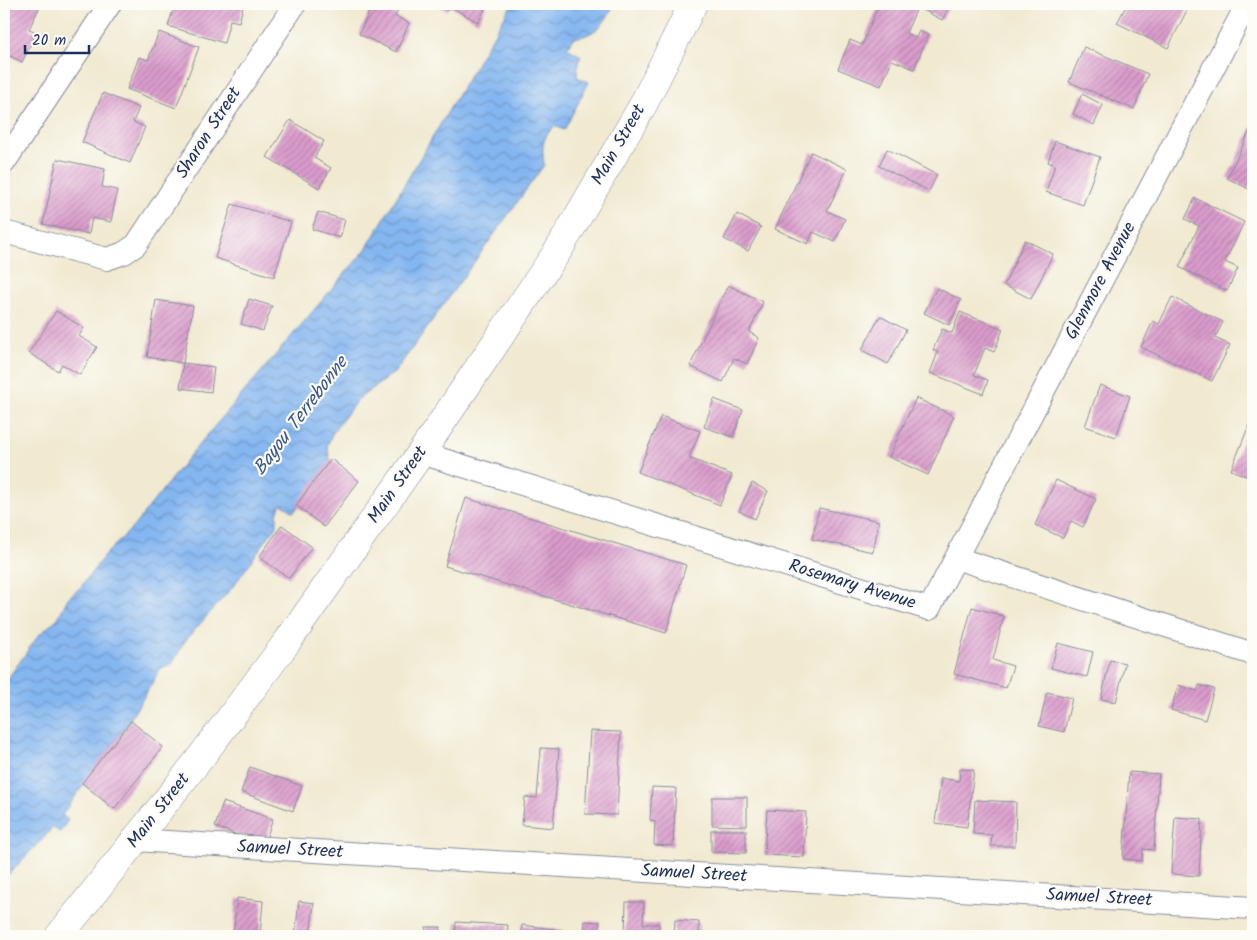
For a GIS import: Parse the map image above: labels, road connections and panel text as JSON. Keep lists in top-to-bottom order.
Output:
{
  "streets": {
    "main road": ["Main Street"],
    "street": [
      "Sharon Street",
      "Glenmore Avenue",
      "Rosemary Avenue",
      "Samuel Street"
    ]
  },
  "crossings": [
    ["Main Street", "Rosemary Avenue"],
    ["Main Street", "Samuel Street"],
    ["Glenmore Avenue", "Rosemary Avenue"]
  ],
  "water": ["Bayou Terrebonne"],
  "scale_bar": "20 m"
}
